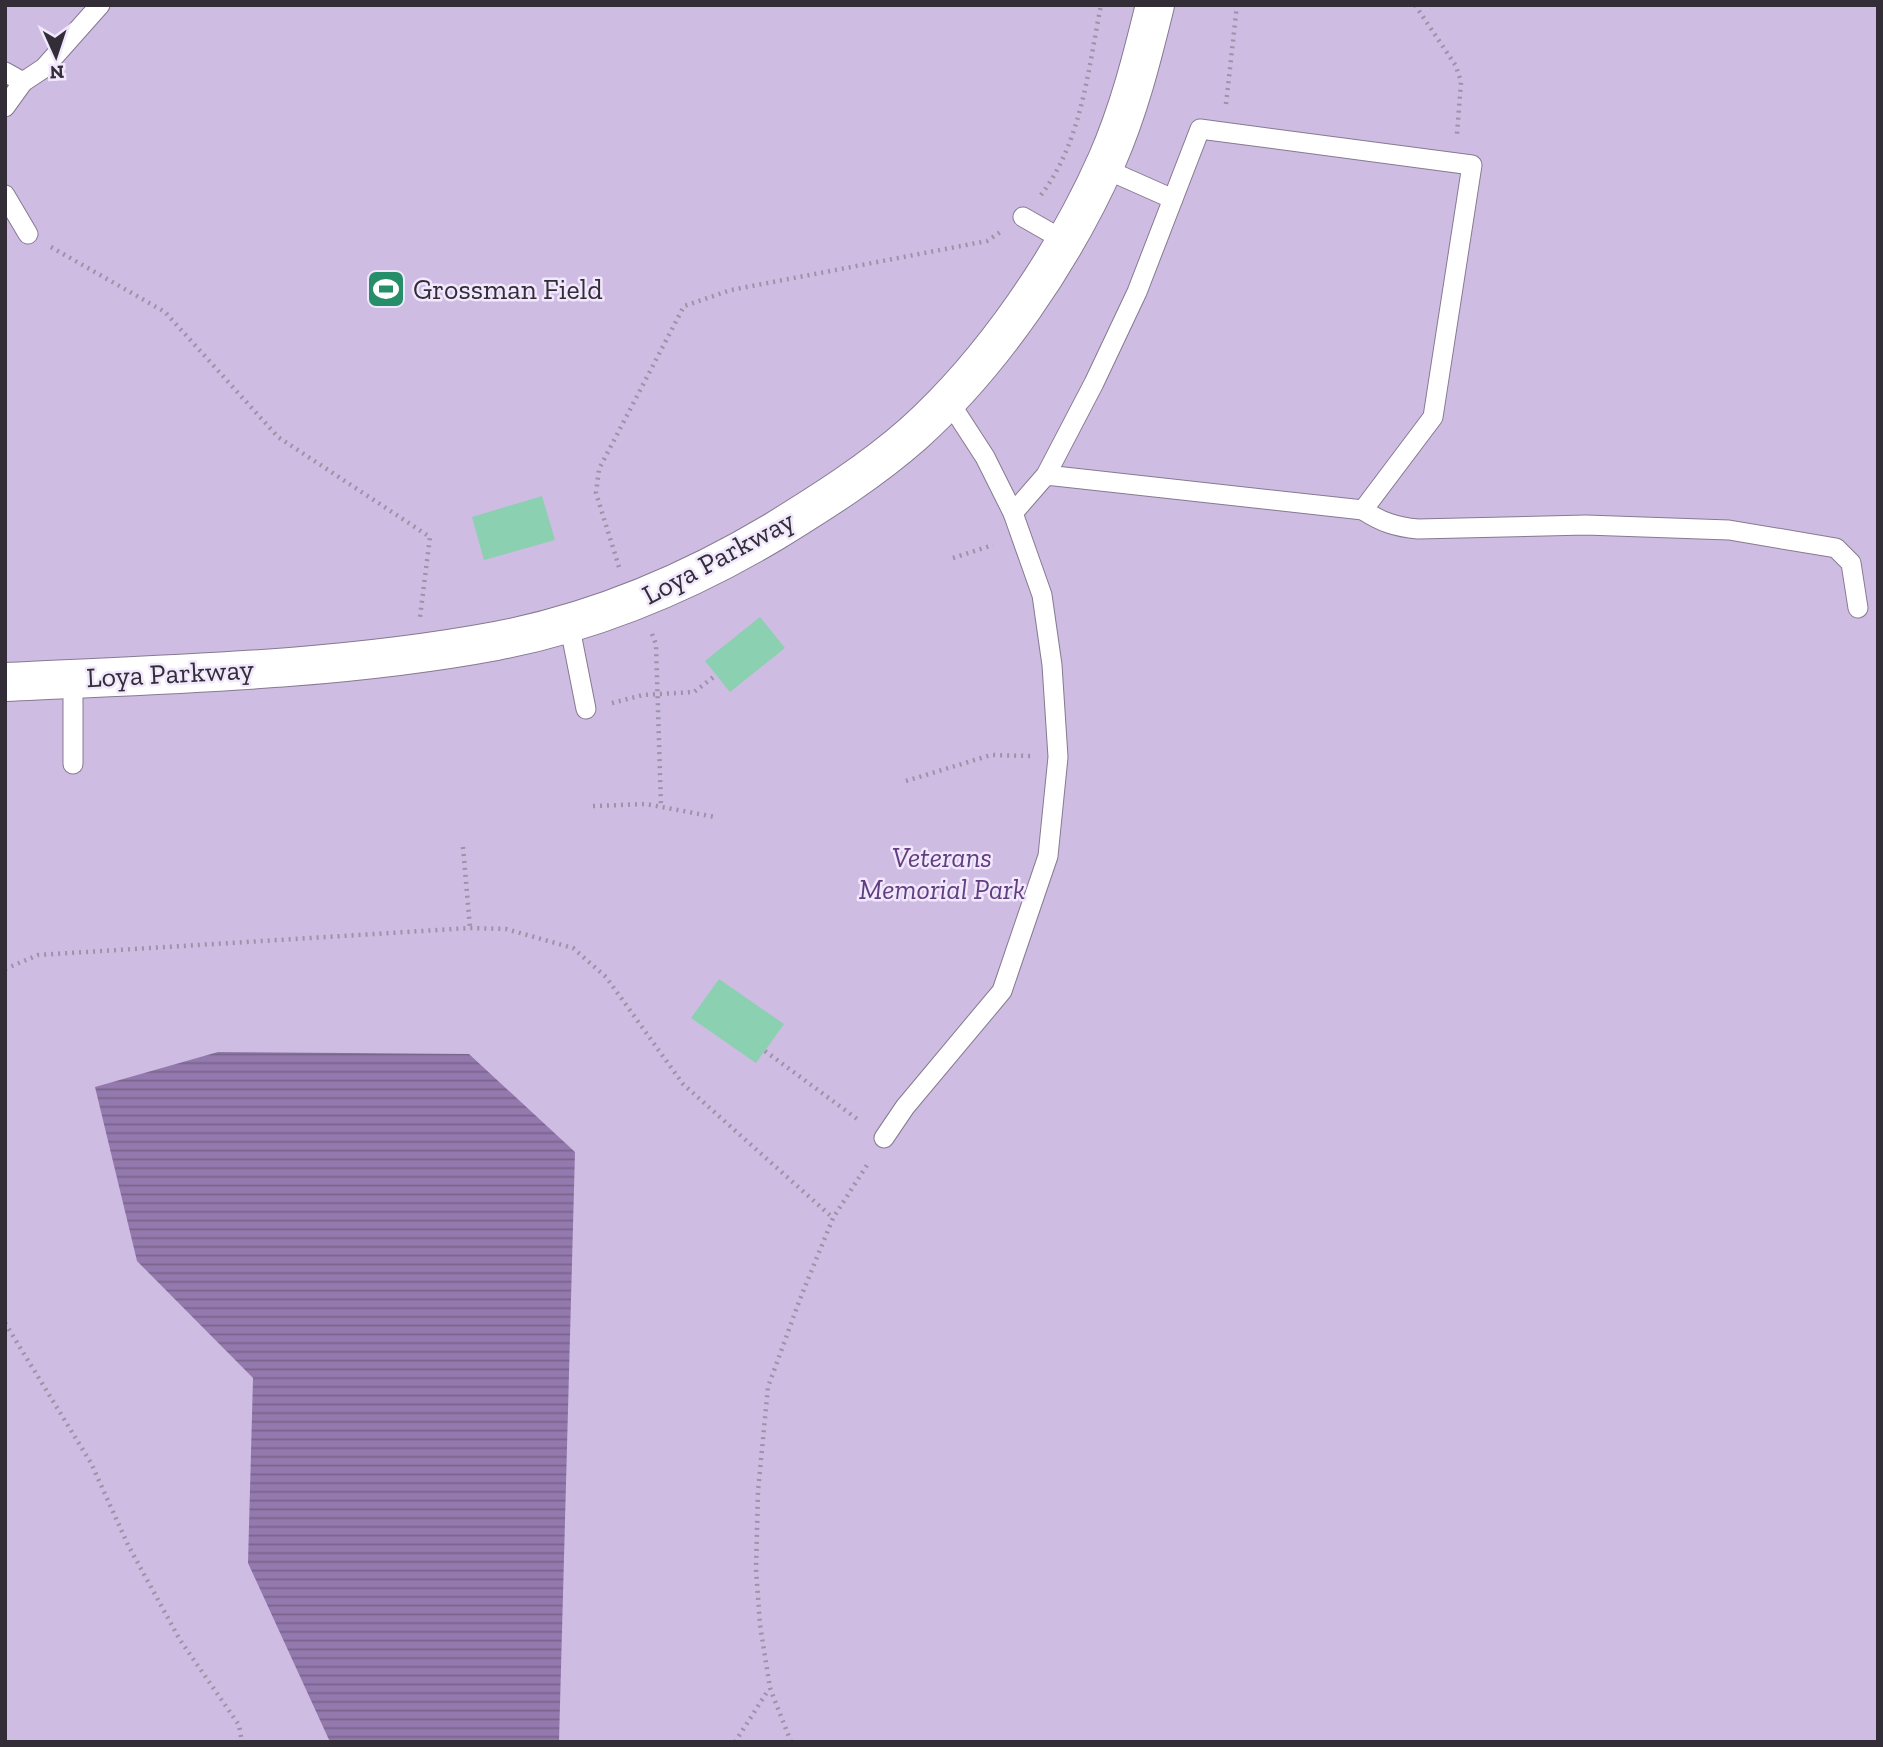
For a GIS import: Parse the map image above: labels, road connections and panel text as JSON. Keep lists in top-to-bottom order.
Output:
{
  "streets": {
    "street": ["Loya Parkway"]
  },
  "parks": ["Veterans Memorial Park"],
  "places": {
    "sports": ["Grossman Field"]
  },
  "north": "bottom"
}
